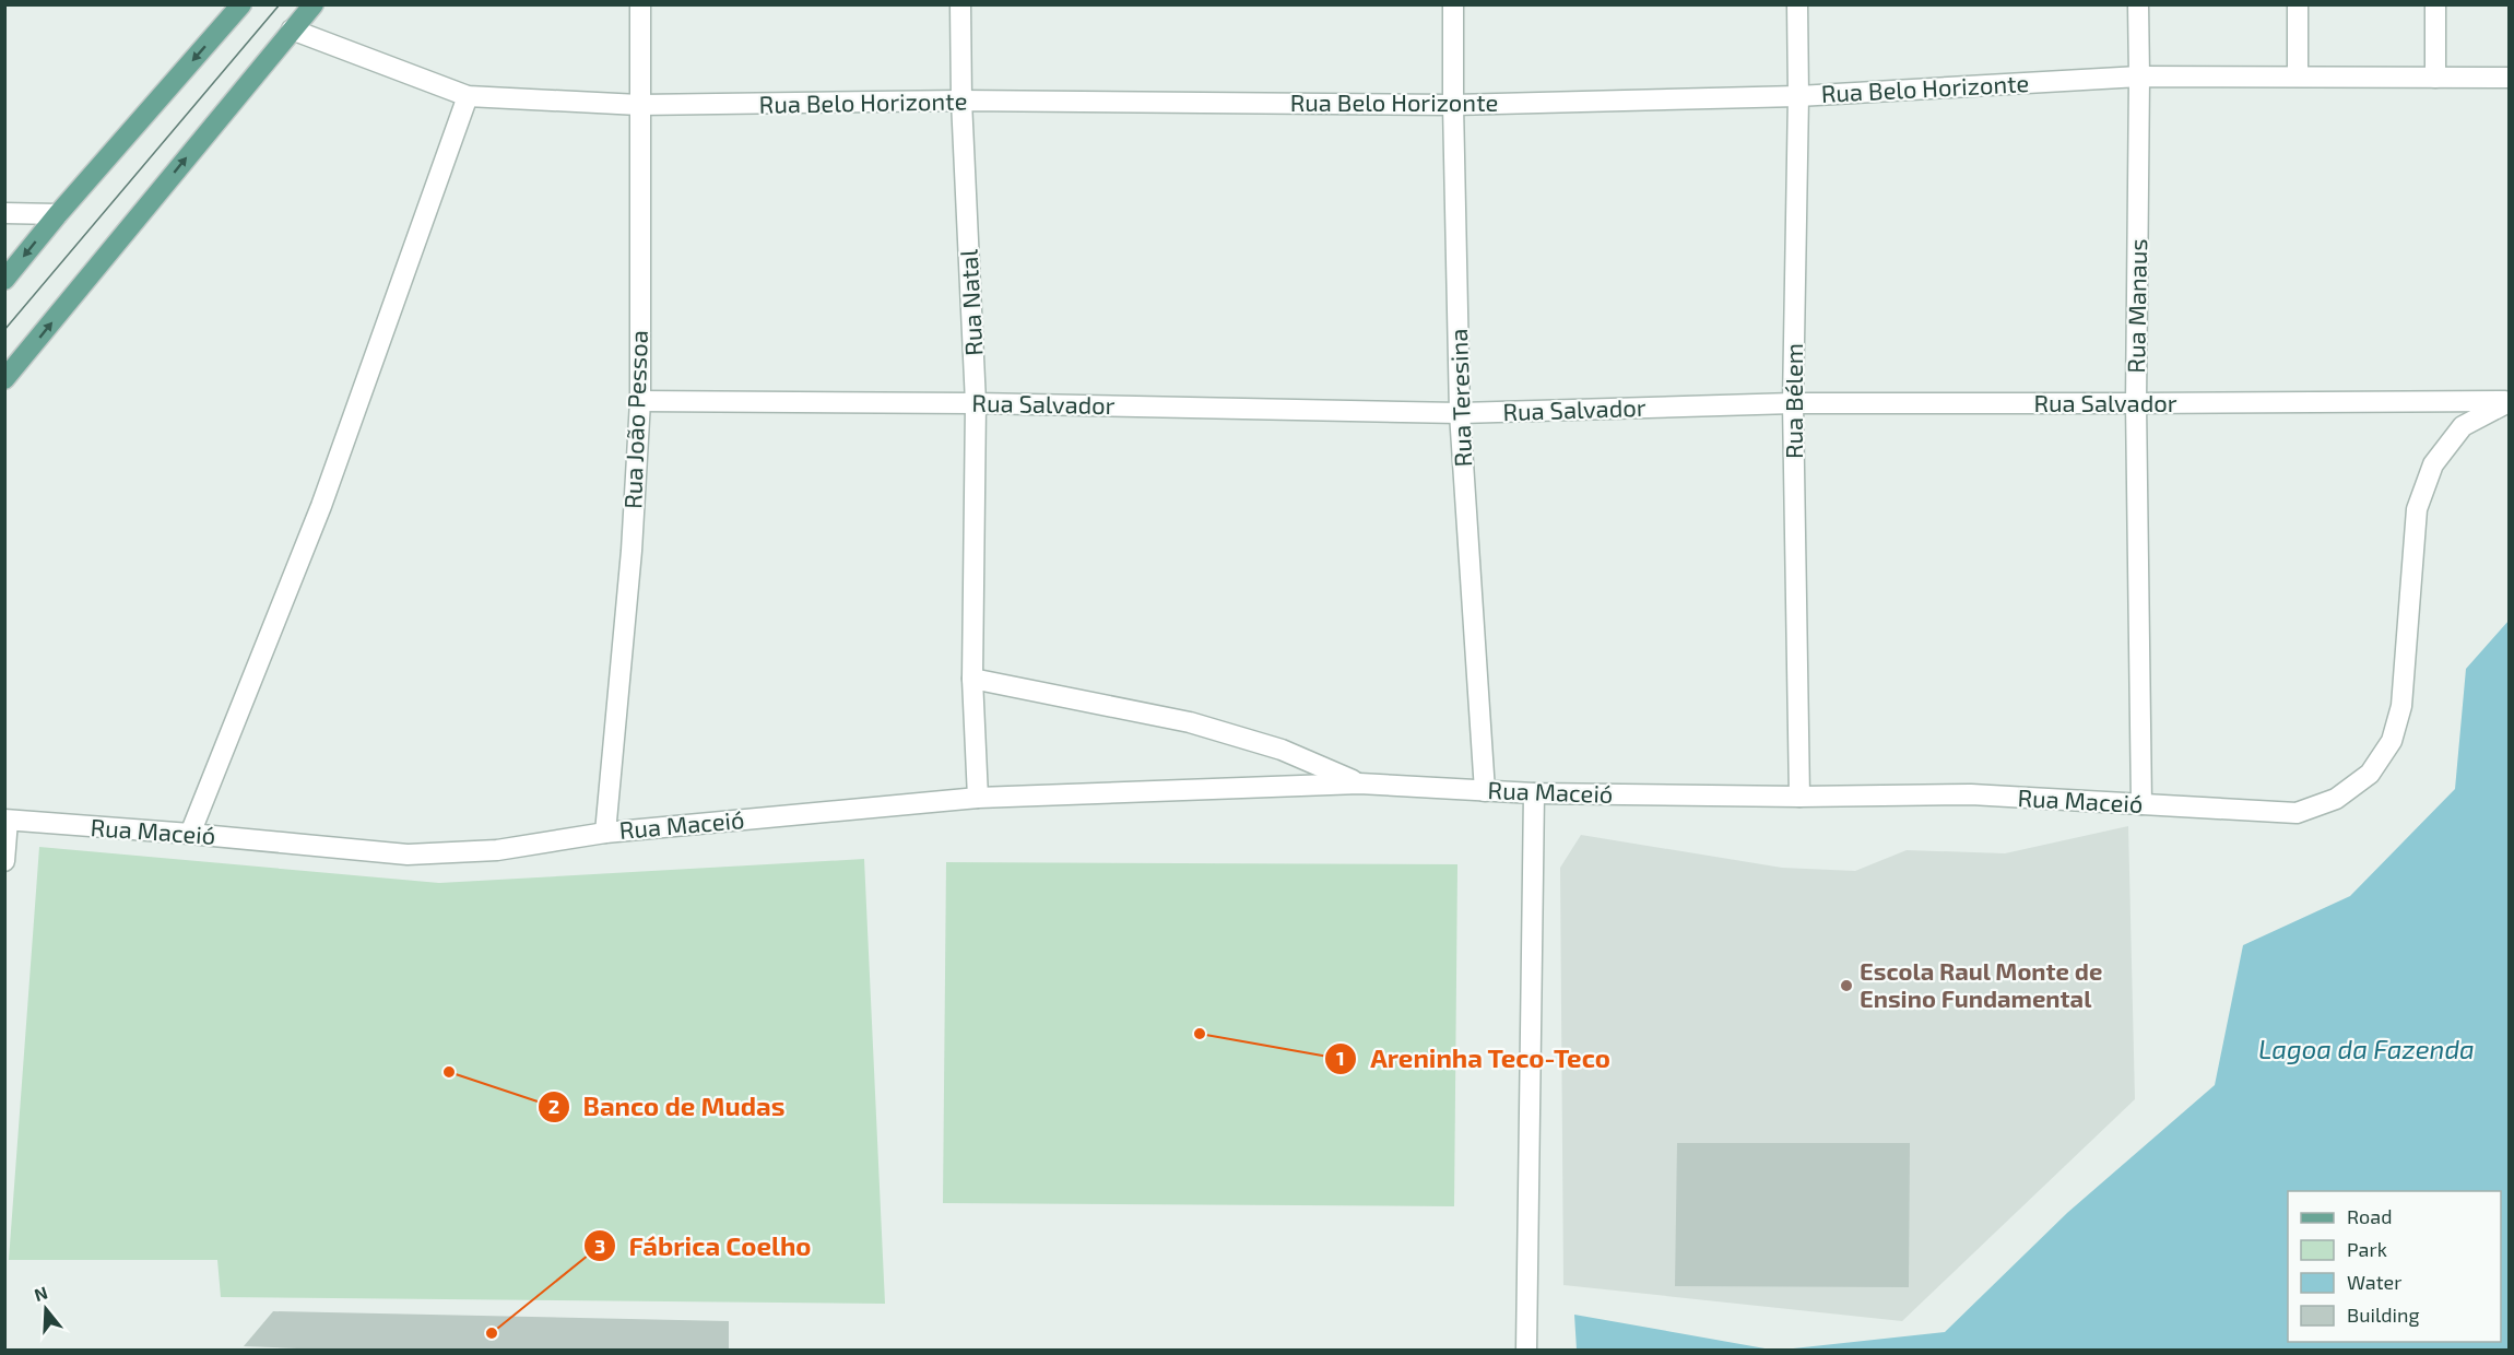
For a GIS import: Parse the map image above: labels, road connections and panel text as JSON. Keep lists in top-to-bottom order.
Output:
{
  "streets": {
    "street": [
      "Rua Belo Horizonte",
      "Rua Natal",
      "Rua Manaus",
      "Rua Teresina",
      "Rua Bélem",
      "Rua Salvador",
      "Rua João Pessoa",
      "Rua Maceió"
    ]
  },
  "crossings": [
    ["Rua Belo Horizonte", "Rua Natal"],
    ["Rua Belo Horizonte", "Rua Manaus"],
    ["Rua Belo Horizonte", "Rua Teresina"],
    ["Rua Belo Horizonte", "Rua Bélem"],
    ["Rua Belo Horizonte", "Rua João Pessoa"],
    ["Rua Natal", "Rua Salvador"],
    ["Rua Natal", "Rua Maceió"],
    ["Rua Manaus", "Rua Salvador"],
    ["Rua Manaus", "Rua Maceió"],
    ["Rua Teresina", "Rua Salvador"],
    ["Rua Teresina", "Rua Maceió"],
    ["Rua Bélem", "Rua Salvador"],
    ["Rua Bélem", "Rua Maceió"],
    ["Rua Salvador", "Rua João Pessoa"],
    ["Rua Salvador", "Rua Maceió"],
    ["Rua João Pessoa", "Rua Maceió"]
  ],
  "water": ["Lagoa da Fazenda"],
  "places": [
    "Escola Raul Monte de Ensino Fundamental",
    "Areninha Teco-Teco",
    "Banco de Mudas",
    "Fábrica Coelho"
  ],
  "legend": [
    "Road",
    "Park",
    "Water",
    "Building"
  ],
  "north": "top"
}
